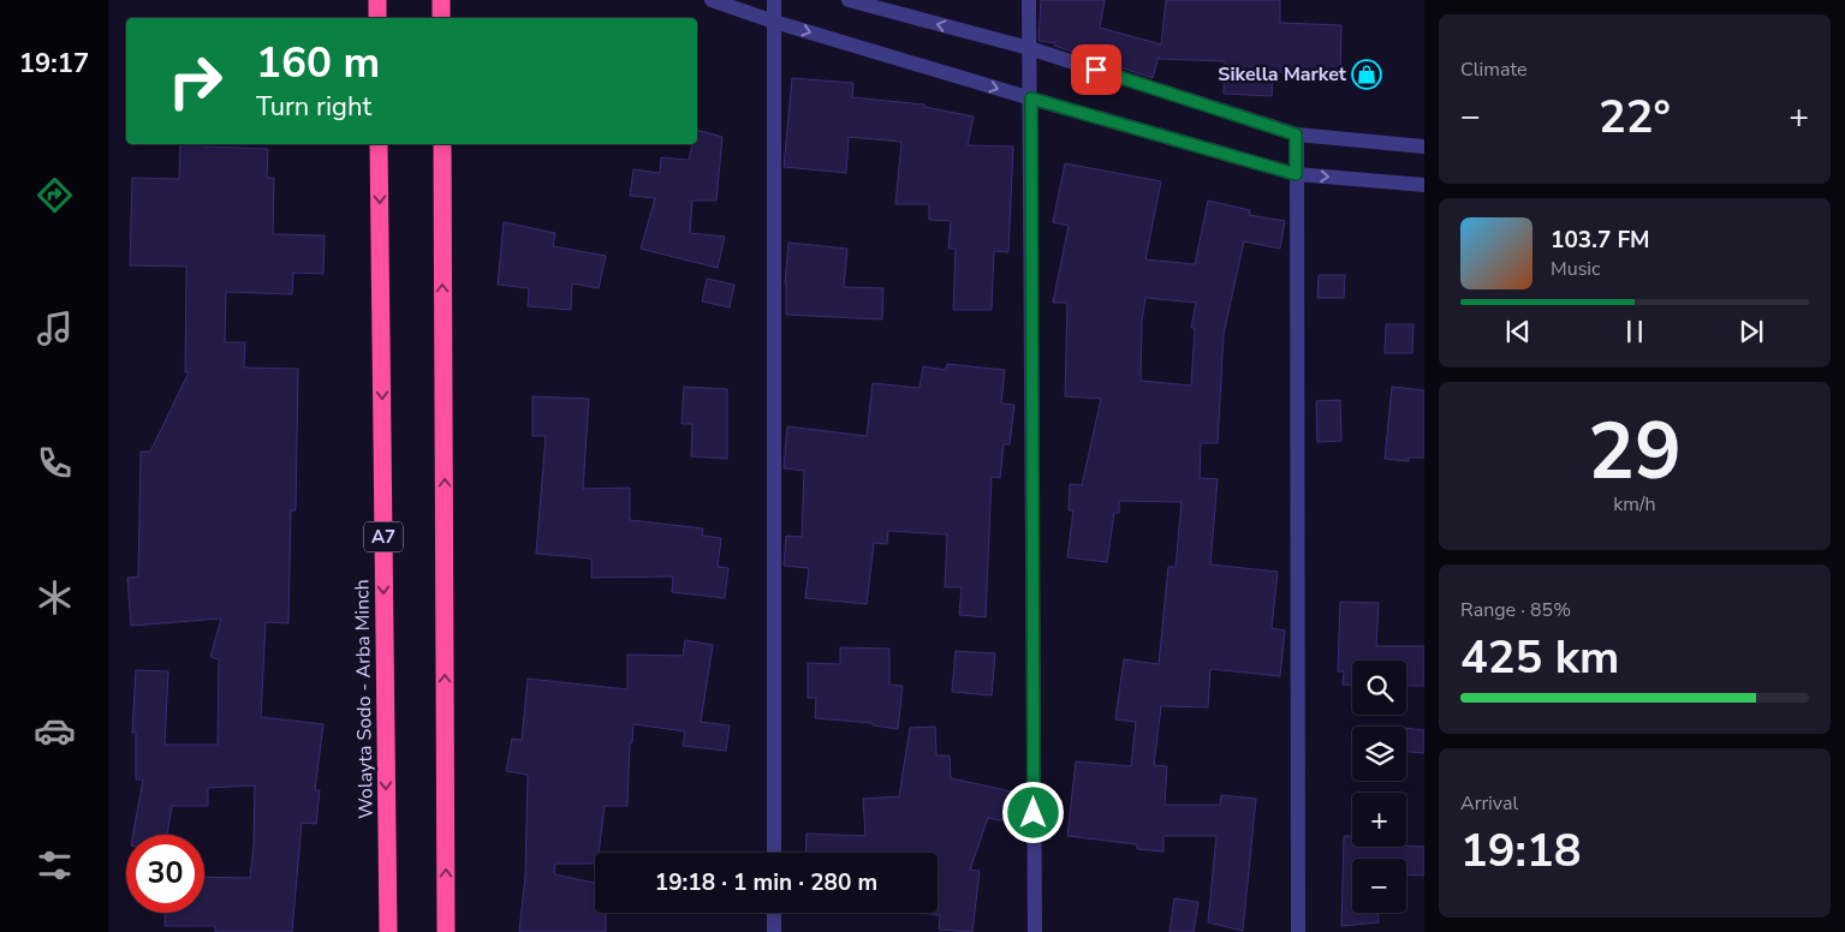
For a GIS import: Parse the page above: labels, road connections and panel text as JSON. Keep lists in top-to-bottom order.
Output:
{
  "streets": {
    "highway": ["A7", "Wolayta Sodo - Arba Minch"]
  },
  "places": {
    "shop": ["Sikella Market"]
  },
  "page": {
    "tabs": "19:17",
    "tile": [
      "Climate",
      ["29", "km/h"],
      ["Range · 85%", "425 km"],
      ["Arrival", "19:18"]
    ],
    "turn": ["160 m", "Turn right"],
    "heat": ["−", "22°", "+"],
    "song": ["103.7 FM", "Music"],
    "map_buttons": ["+", "−"],
    "limit": "30",
    "trip": "19:18 · 1 min · 280 m"
  }
}
